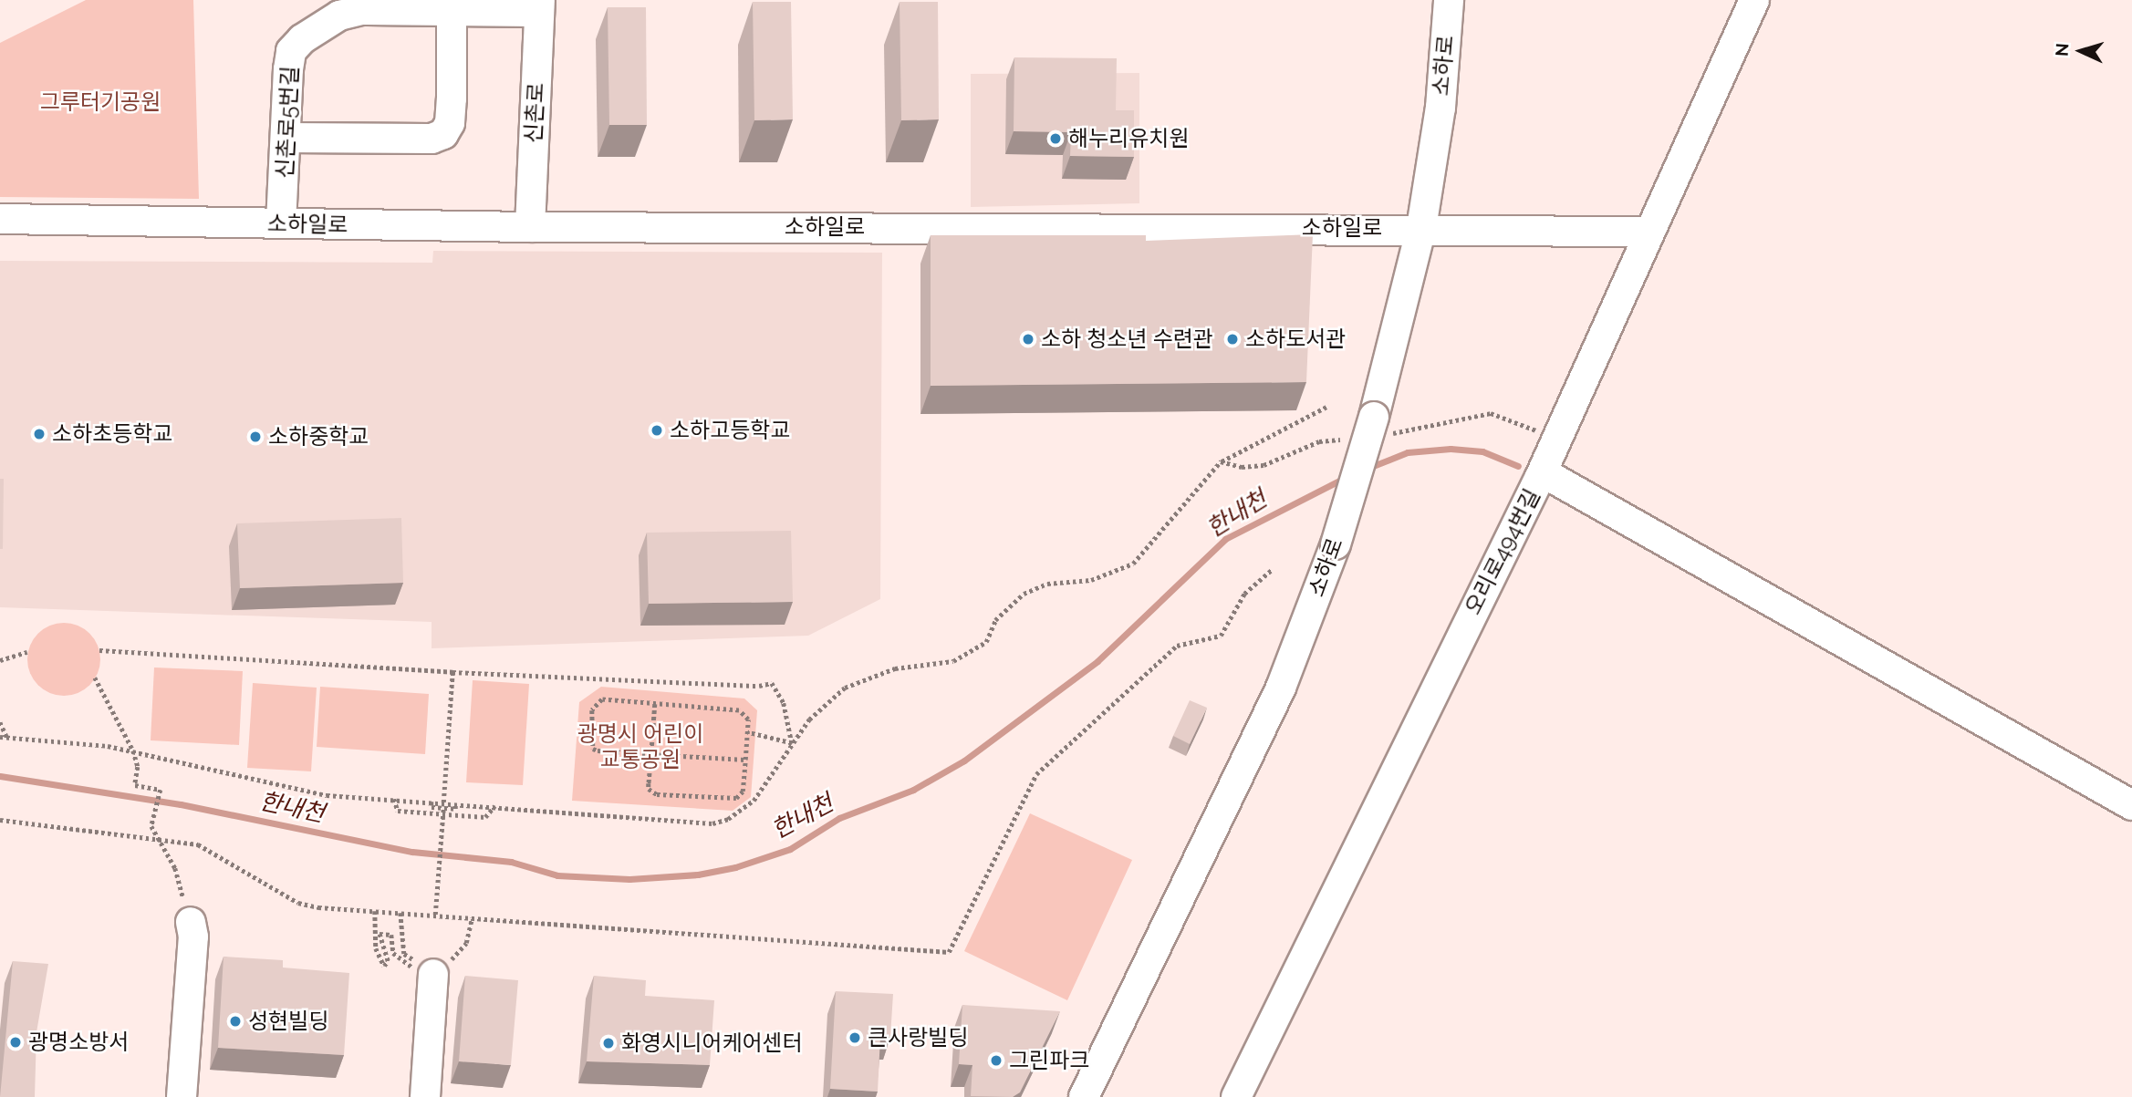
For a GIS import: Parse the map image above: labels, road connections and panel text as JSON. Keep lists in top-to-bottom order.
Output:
{
  "streets": {
    "street": [
      "소하로",
      "신촌로",
      "신촌로5번길",
      "소하일로",
      "오리로494번길"
    ]
  },
  "crossings": [
    ["소하로", "소하일로"],
    ["신촌로", "신촌로5번길"],
    ["신촌로", "소하일로"],
    ["신촌로5번길", "소하일로"],
    ["소하일로", "오리로494번길"]
  ],
  "water": ["한내천"],
  "parks": ["그루터기공원", "광명시 어린이 교통공원"],
  "places": [
    "해누리유치원",
    "소하 청소년 수련관",
    "소하도서관",
    "소하고등학교",
    "소하초등학교",
    "소하중학교",
    "성현빌딩",
    "큰사랑빌딩",
    "광명소방서",
    "화영시니어케어센터",
    "그린파크"
  ],
  "north": "left"
}
